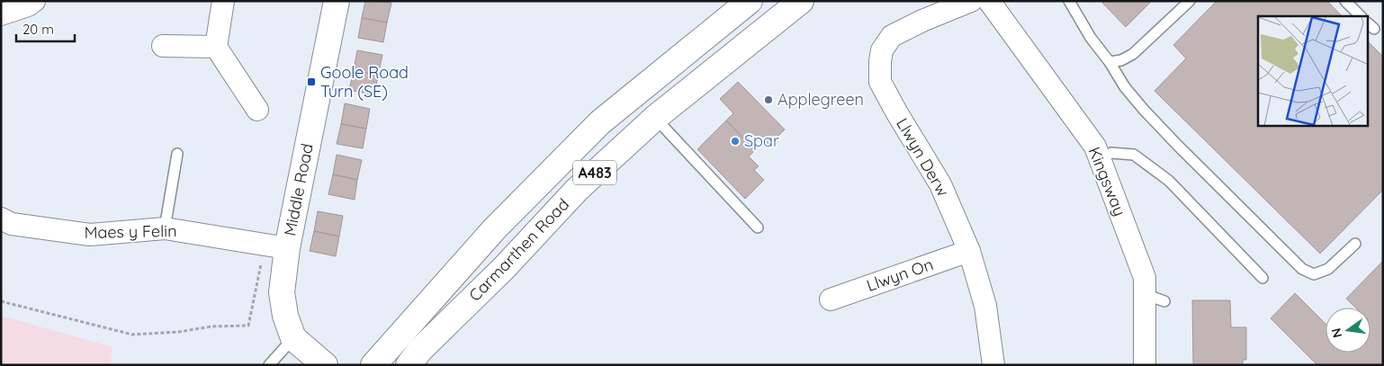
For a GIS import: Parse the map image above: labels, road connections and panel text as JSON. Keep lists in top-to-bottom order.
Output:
{
  "streets": {
    "main road": ["A483", "Middle Road", "Carmarthen Road"],
    "street": [
      "Llwyn Derw",
      "Kingsway",
      "Maes y Felin",
      "Llwyn On"
    ]
  },
  "crossings": [
    ["Llwyn Derw", "Llwyn On"],
    ["Middle Road", "Maes y Felin"]
  ],
  "places": {
    "transit": ["Goole Road Turn (SE)"],
    "other": ["Applegreen", "Spar"]
  },
  "scale_bar": "20 m",
  "north": "left"
}
